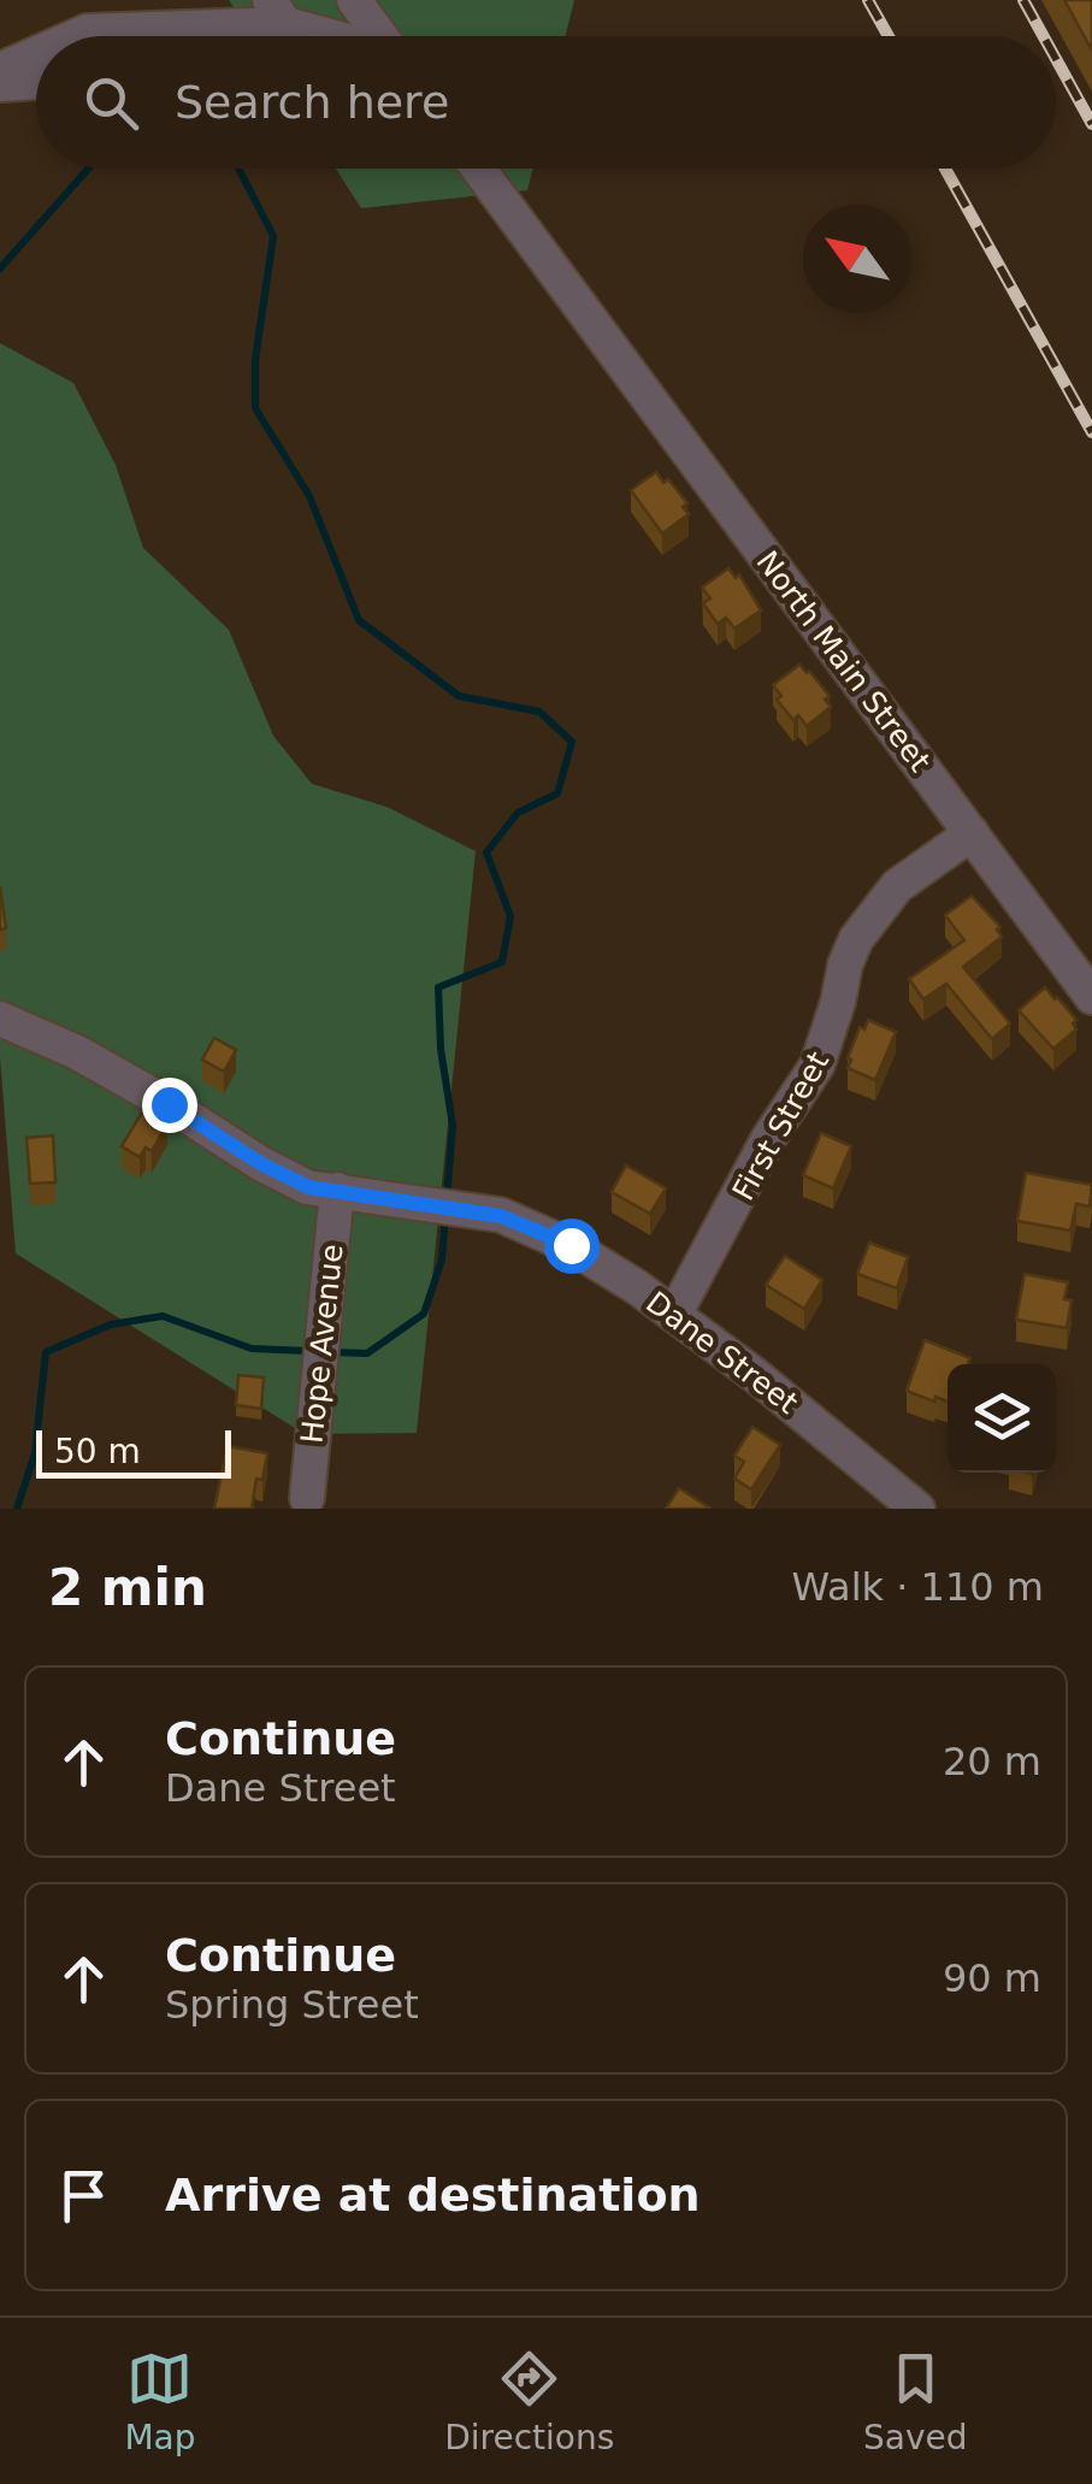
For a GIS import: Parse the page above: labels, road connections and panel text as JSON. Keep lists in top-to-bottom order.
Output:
{
  "streets": {
    "street": [
      "North Main Street",
      "First Street",
      "Hope Avenue",
      "Dane Street"
    ]
  },
  "crossings": [
    ["North Main Street", "First Street"],
    ["First Street", "Dane Street"],
    ["Hope Avenue", "Dane Street"]
  ],
  "scale_bar": "50 m",
  "north": "top left",
  "page": {
    "search": "Search here",
    "scale": "50 m",
    "heading": ["2 min", "Walk · 110 m"],
    "list": [
      ["Continue", "Dane Street", "20 m"],
      ["Continue", "Spring Street", "90 m"],
      "Arrive at destination"
    ],
    "nav": ["Map", "Directions", "Saved"]
  }
}
